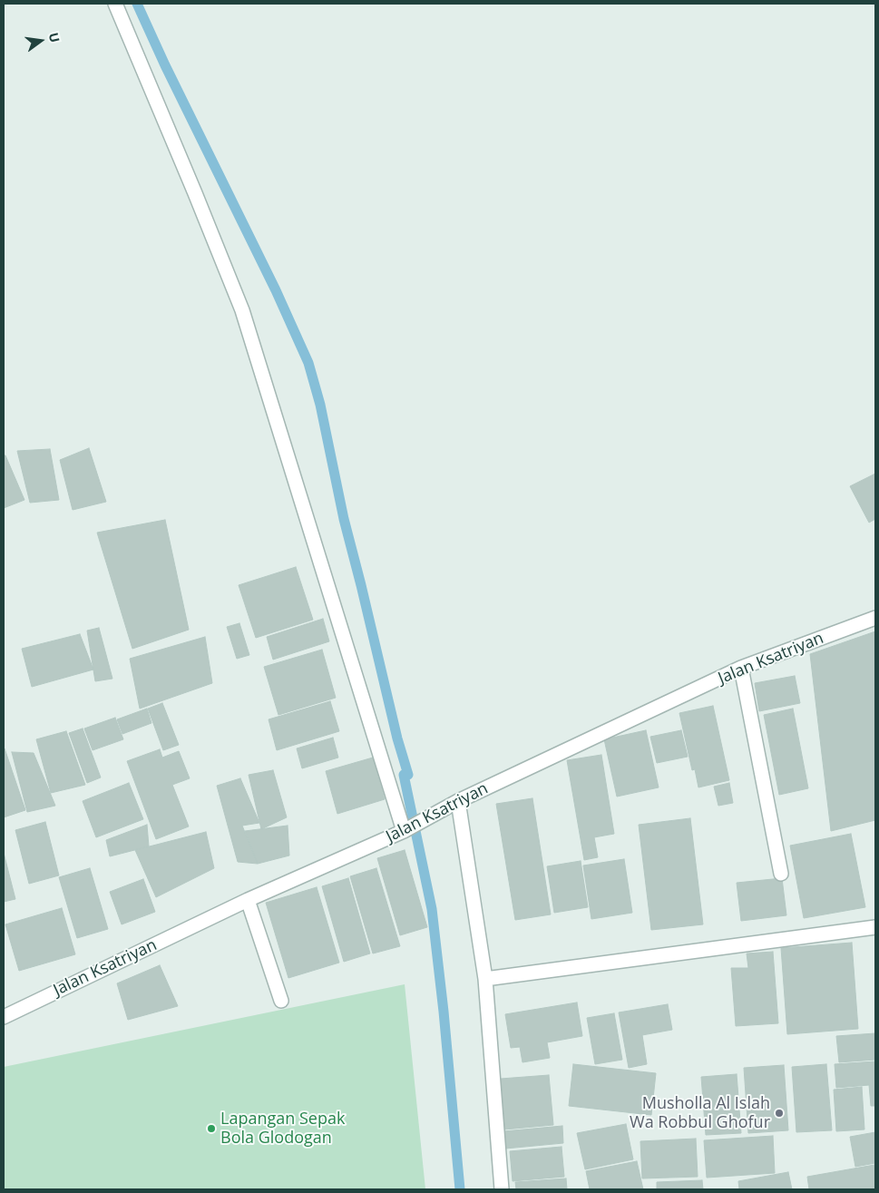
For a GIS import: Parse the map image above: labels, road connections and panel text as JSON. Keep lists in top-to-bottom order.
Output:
{
  "streets": {
    "street": ["Jalan Ksatriyan"]
  },
  "places": ["Musholla Al Islah Wa Robbul Ghofur", "Lapangan Sepak Bola Glodogan"],
  "north": "right"
}
